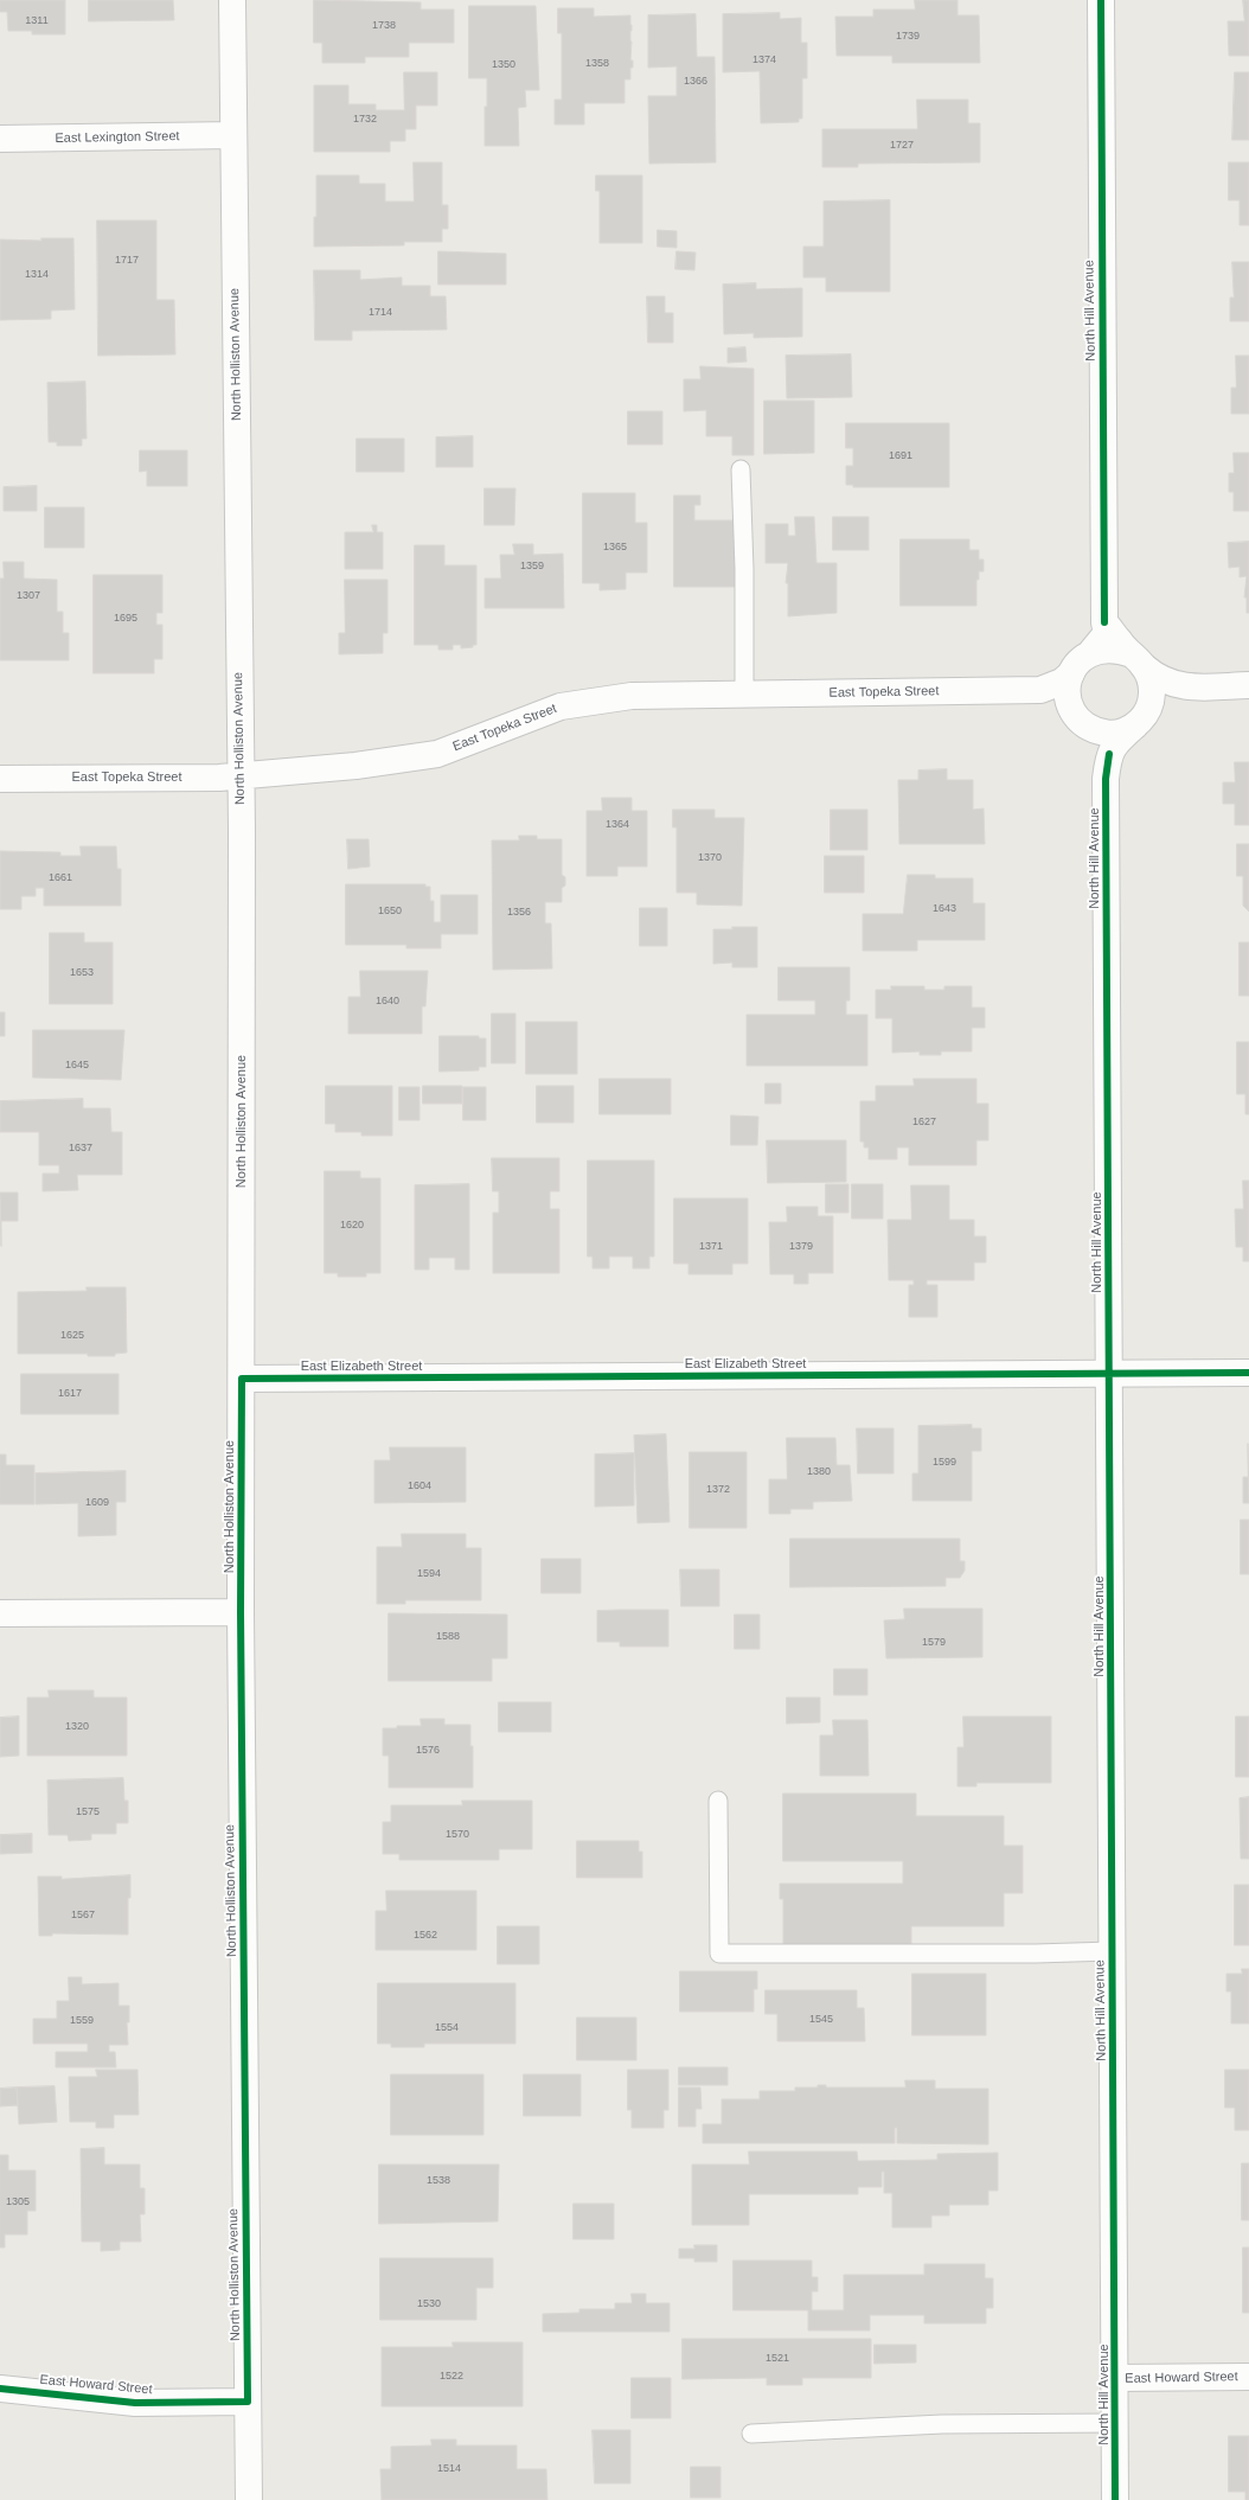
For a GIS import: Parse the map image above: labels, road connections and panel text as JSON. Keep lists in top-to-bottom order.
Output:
{
  "streets": {
    "street": [
      "East Lexington Street",
      "North Hill Avenue",
      "North Holliston Avenue",
      "East Topeka Street",
      "East Elizabeth Street",
      "East Howard Street"
    ]
  },
  "crossings": [
    ["East Lexington Street", "North Holliston Avenue"],
    ["North Hill Avenue", "East Elizabeth Street"],
    ["North Hill Avenue", "East Howard Street"],
    ["North Holliston Avenue", "East Topeka Street"],
    ["North Holliston Avenue", "East Elizabeth Street"],
    ["North Holliston Avenue", "East Howard Street"]
  ],
  "house_numbers": [
    "1311",
    "1738",
    "1739",
    "1374",
    "1358",
    "1350",
    "1366",
    "1732",
    "1727",
    "1717",
    "1314",
    "1714",
    "1691",
    "1365",
    "1359",
    "1307",
    "1695",
    "1364",
    "1370",
    "1661",
    "1643",
    "1650",
    "1356",
    "1653",
    "1640",
    "1645",
    "1627",
    "1637",
    "1620",
    "1371",
    "1379",
    "1625",
    "1617",
    "1599",
    "1380",
    "1604",
    "1372",
    "1609",
    "1594",
    "1588",
    "1579",
    "1320",
    "1576",
    "1575",
    "1570",
    "1567",
    "1562",
    "1545",
    "1559",
    "1554",
    "1538",
    "1305",
    "1530",
    "1521",
    "1522",
    "1514"
  ]
}
